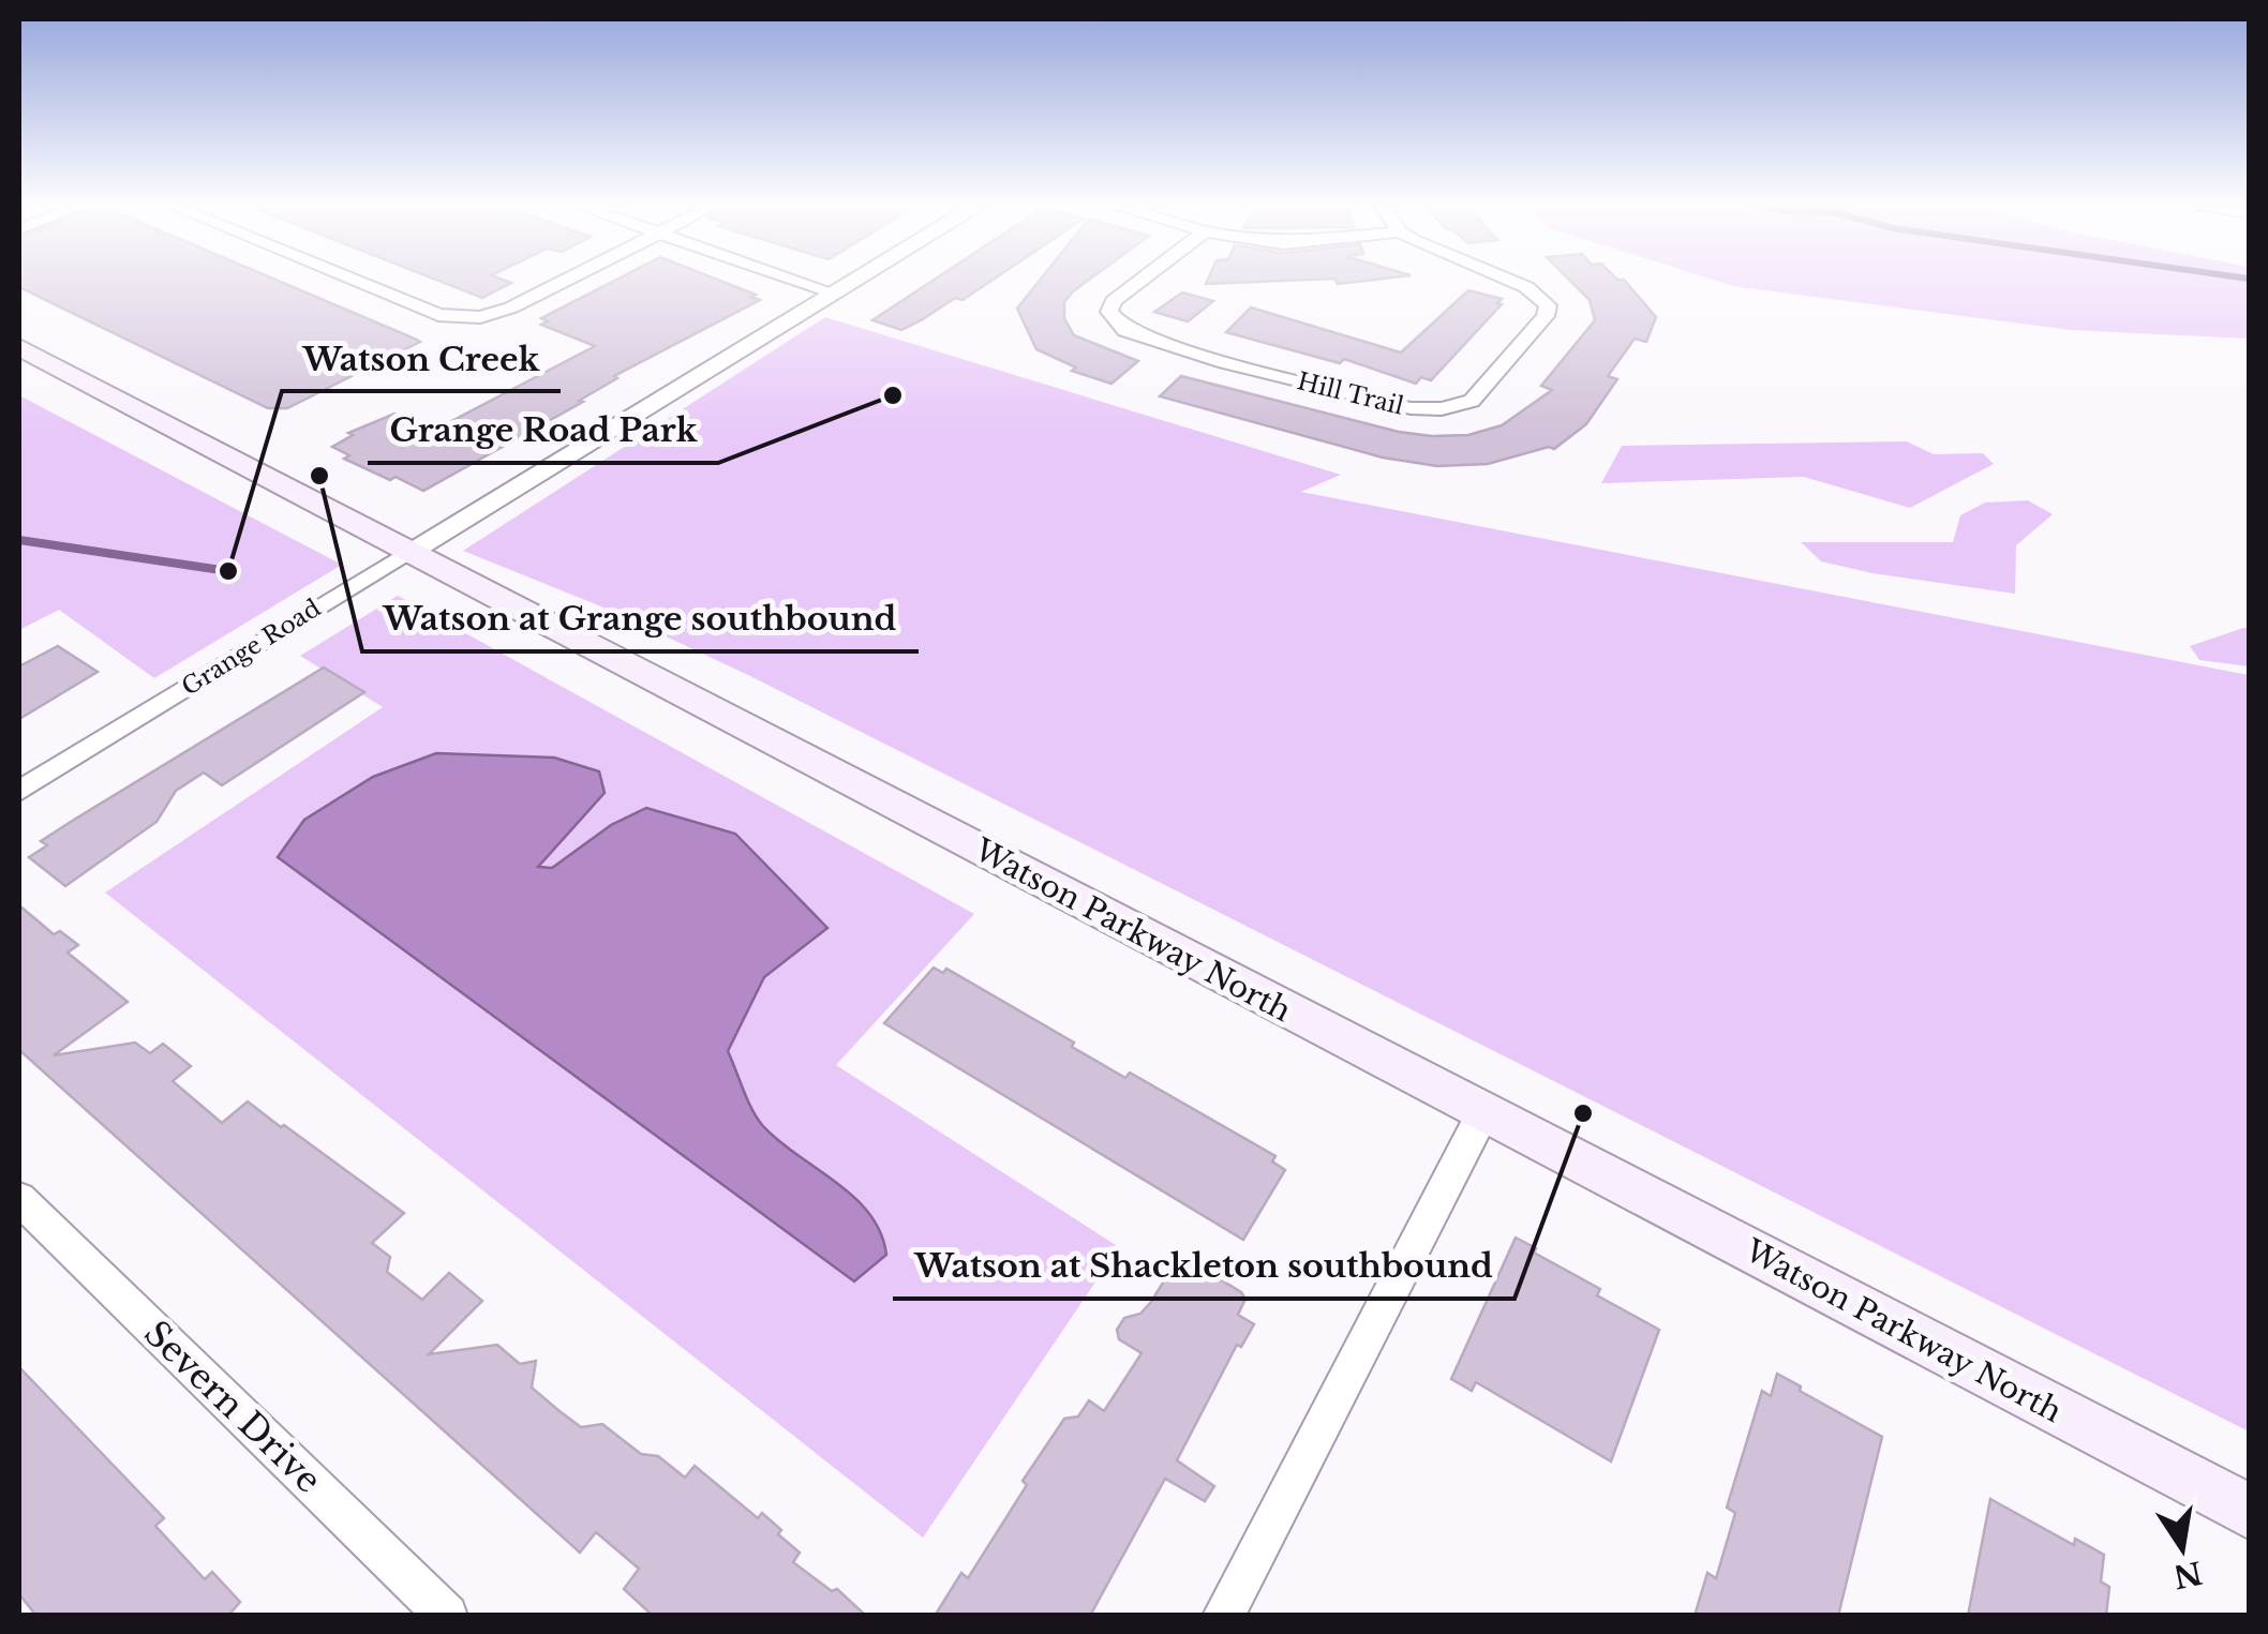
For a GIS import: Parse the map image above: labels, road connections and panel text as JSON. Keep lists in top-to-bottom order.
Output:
{
  "streets": {
    "main road": ["Watson Parkway North"],
    "street": ["Hill Trail", "Grange Road", "Severn Drive"]
  },
  "crossings": [
    ["Grange Road", "Watson Parkway North"]
  ],
  "places": [
    "Grange Road Park",
    "Watson at Grange southbound",
    "Watson Creek",
    "Watson at Shackleton southbound"
  ],
  "north": "bottom"
}
